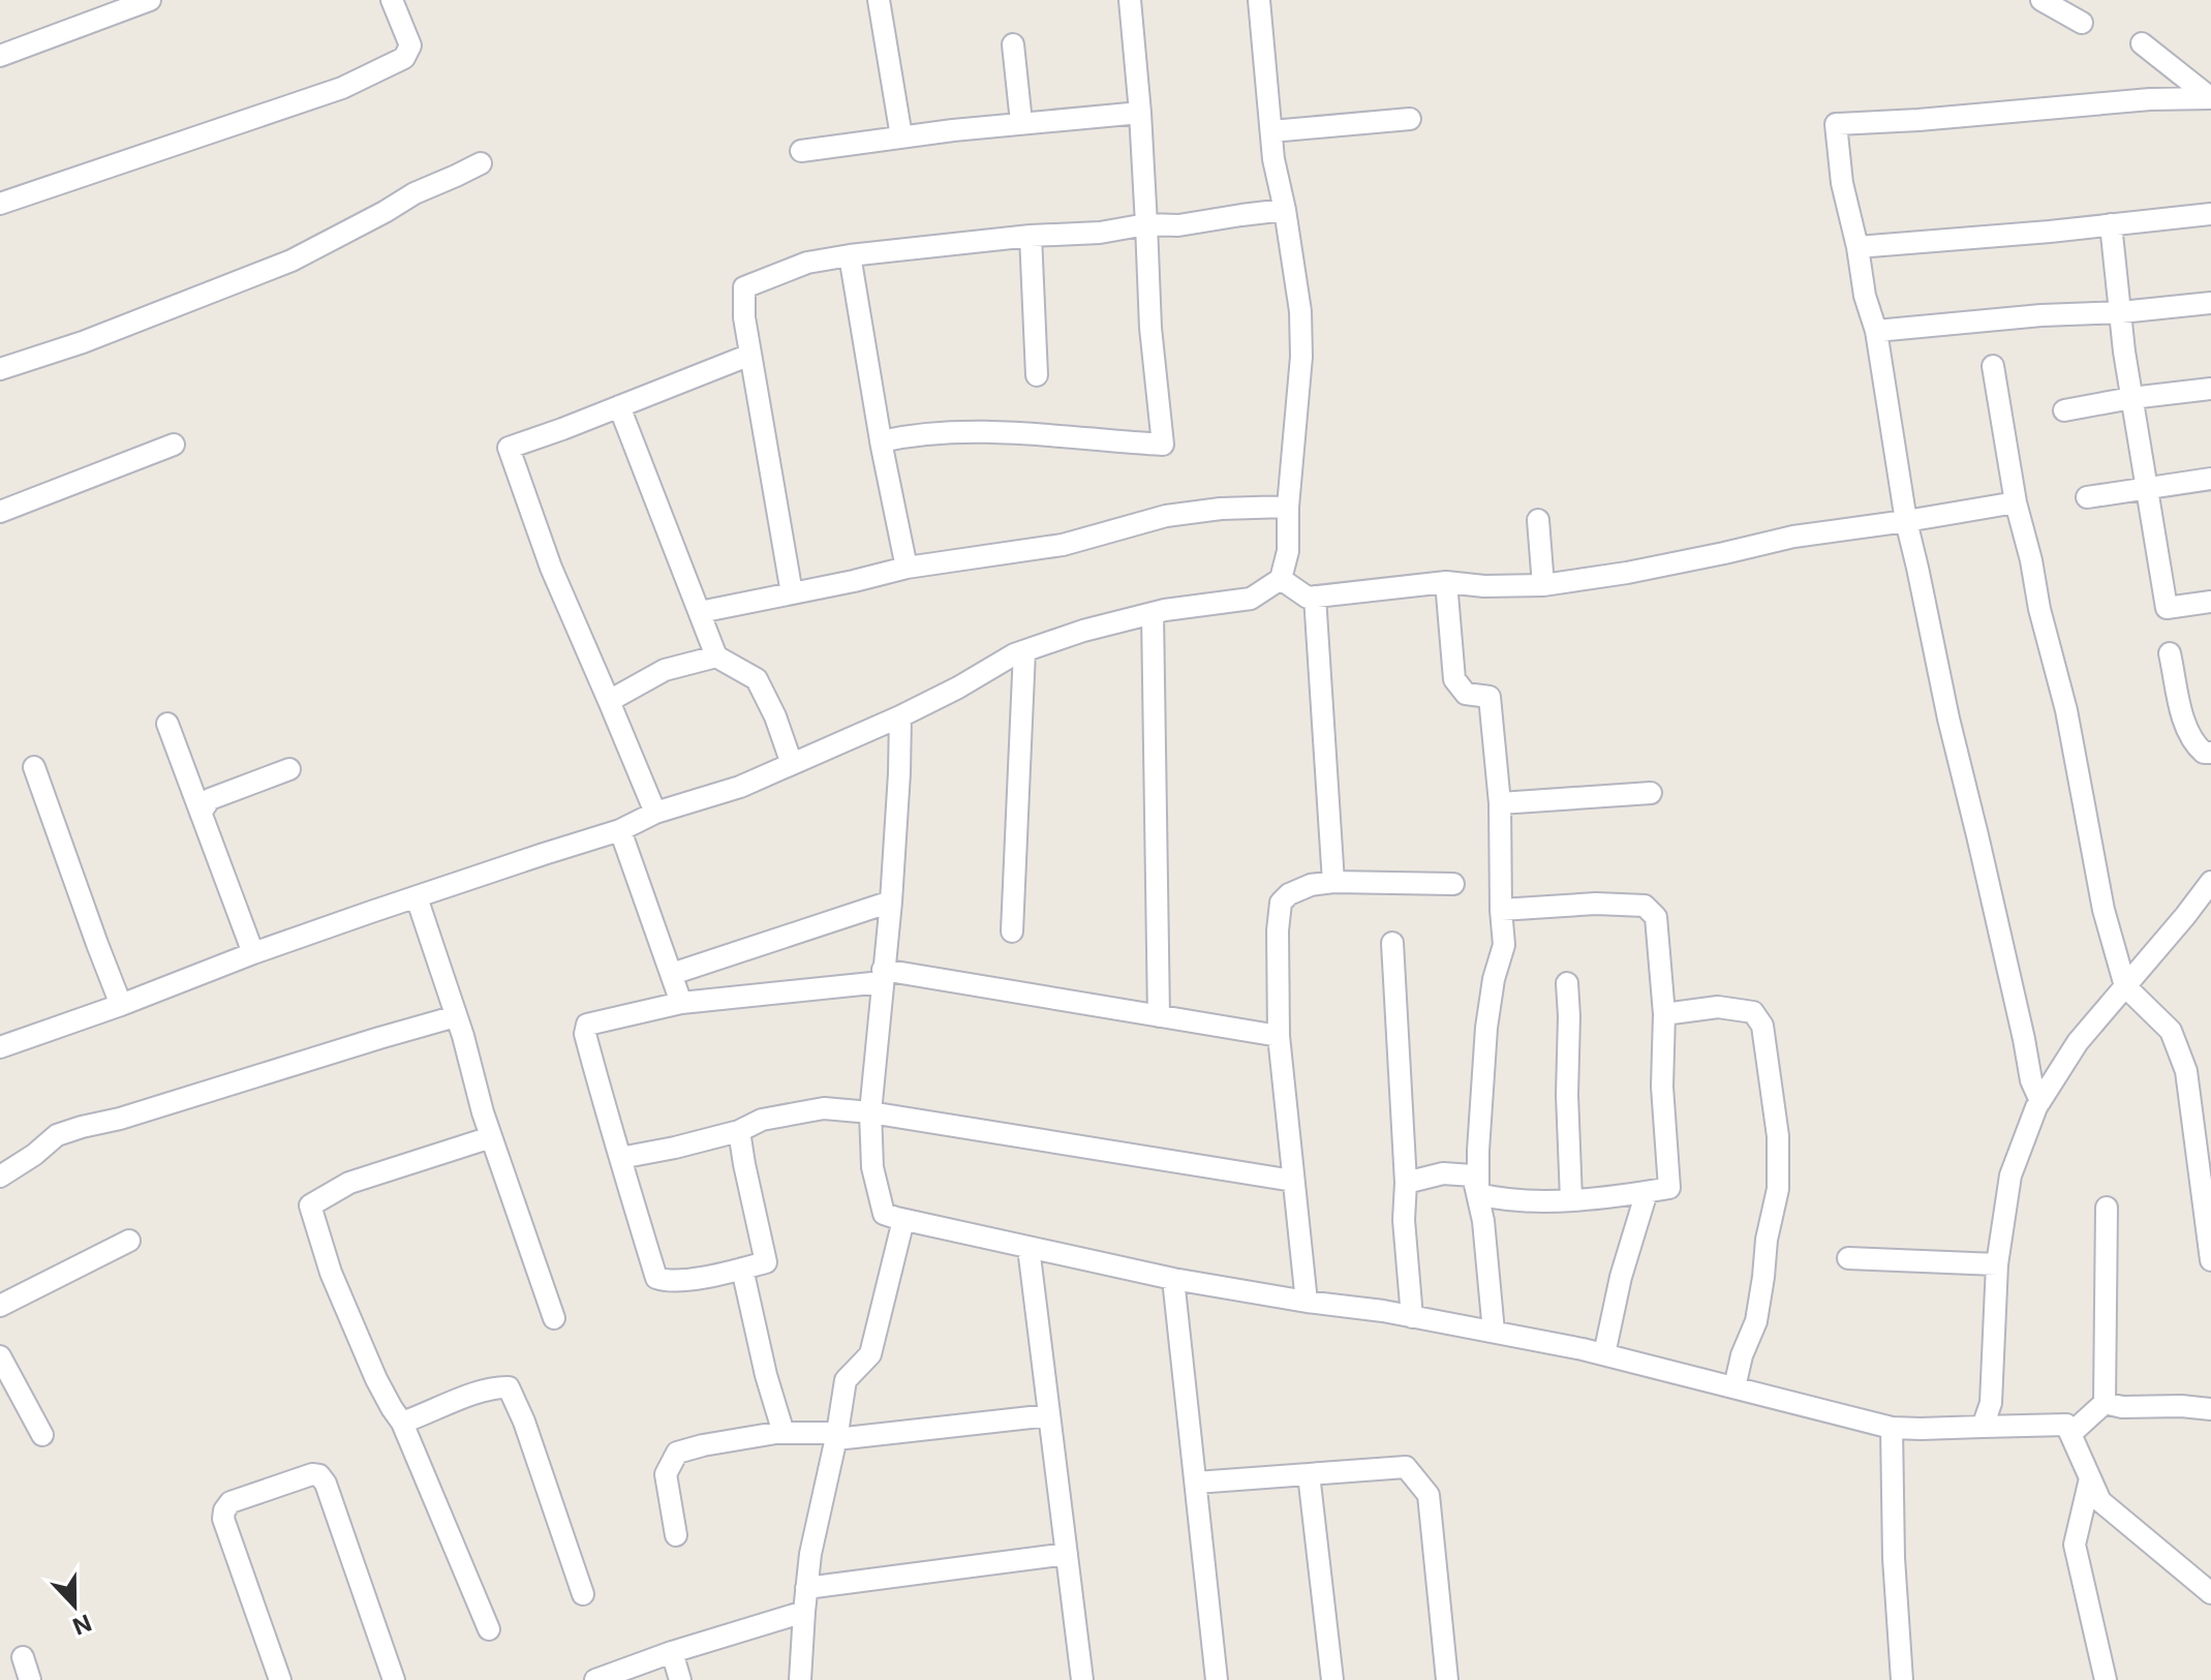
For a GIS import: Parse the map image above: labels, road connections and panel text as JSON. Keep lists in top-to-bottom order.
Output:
{
  "north": "bottom"
}
